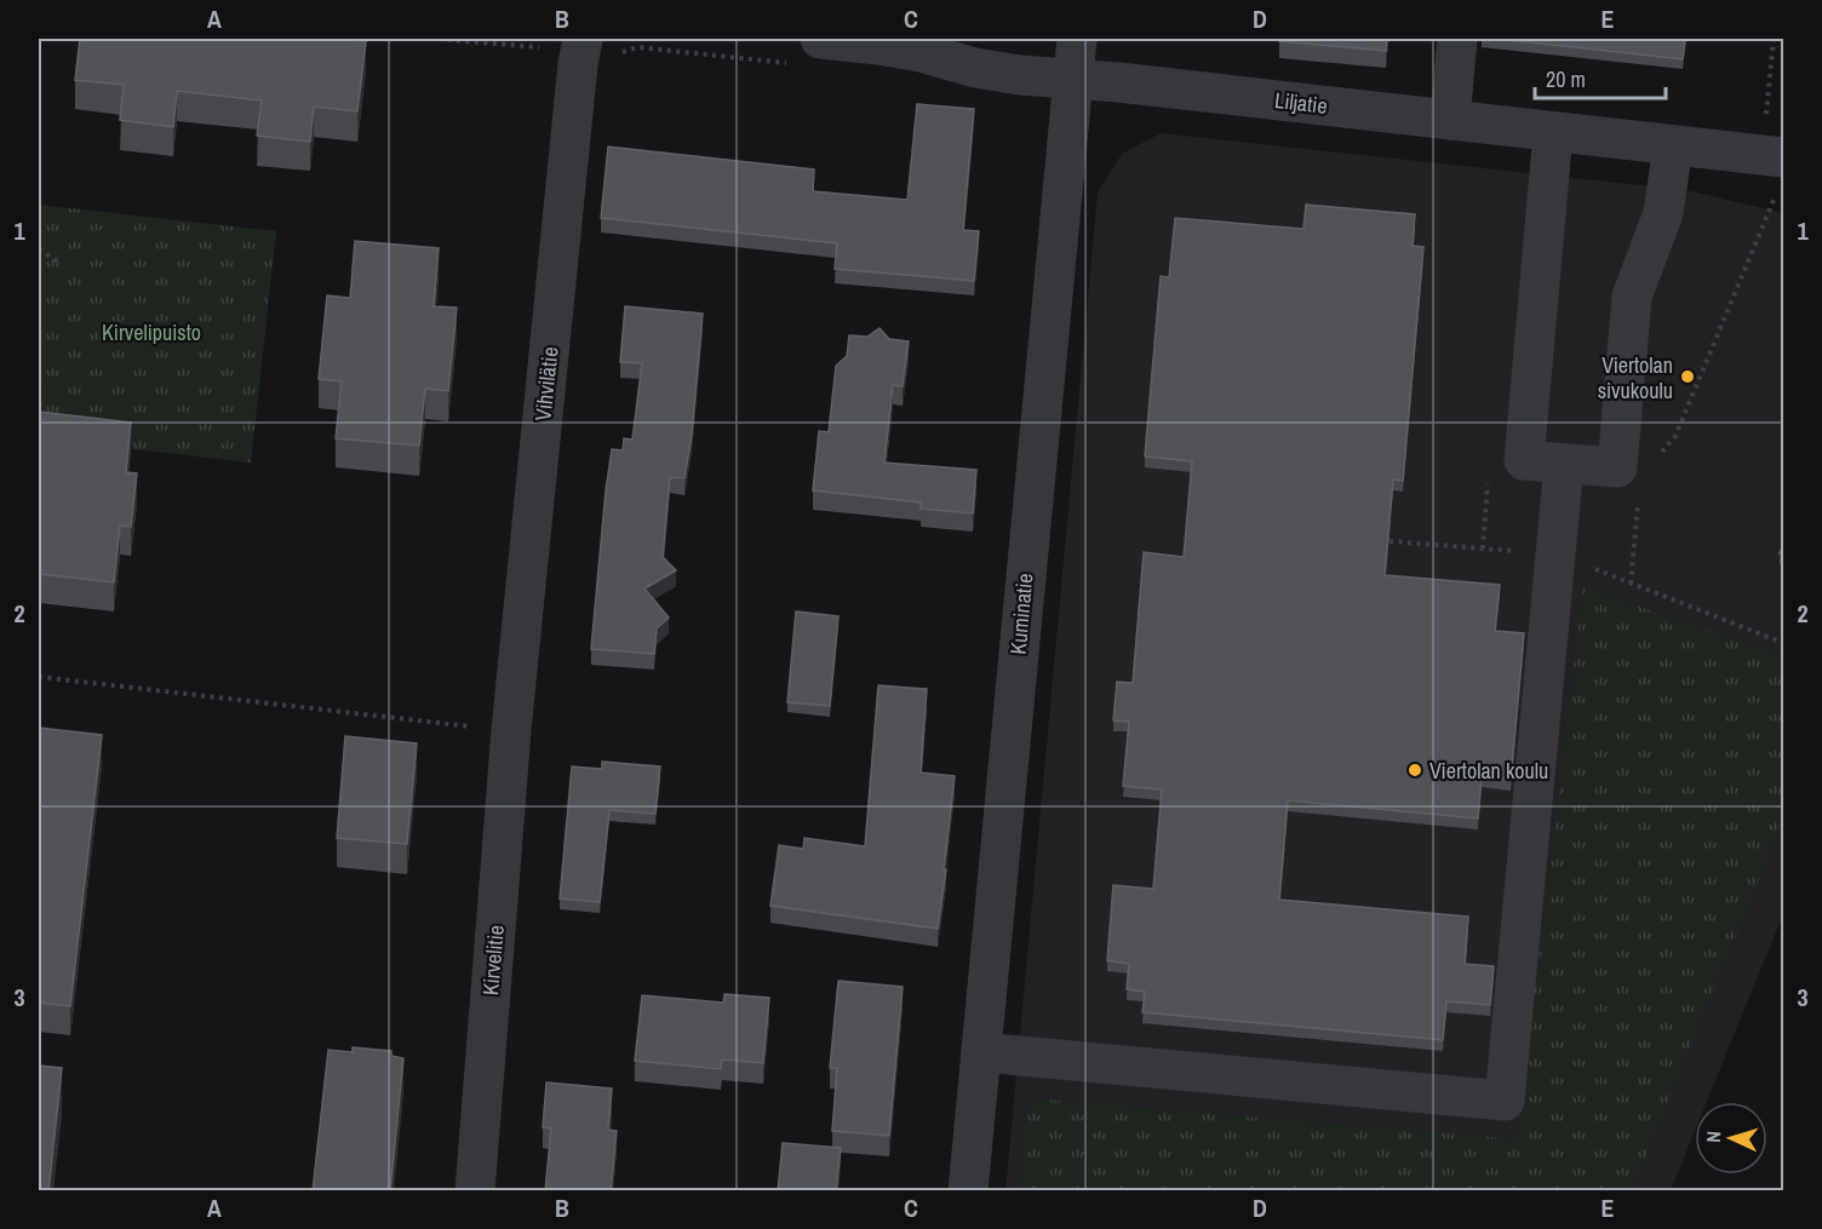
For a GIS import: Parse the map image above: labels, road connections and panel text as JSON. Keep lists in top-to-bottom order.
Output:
{
  "streets": {
    "street": [
      "Liljatie",
      "Vihvilätie",
      "Kuminatie",
      "Kirvelitie"
    ]
  },
  "crossings": [
    ["Liljatie", "Kuminatie"],
    ["Vihvilätie", "Kirvelitie"]
  ],
  "parks": ["Kirvelipuisto"],
  "places": ["Viertolan sivukoulu", "Viertolan koulu"],
  "scale_bar": "20 m",
  "north": "left",
  "grid": {
    "columns": [
      "A",
      "B",
      "C",
      "D",
      "E"
    ],
    "rows": ["1", "2", "3"]
  }
}
